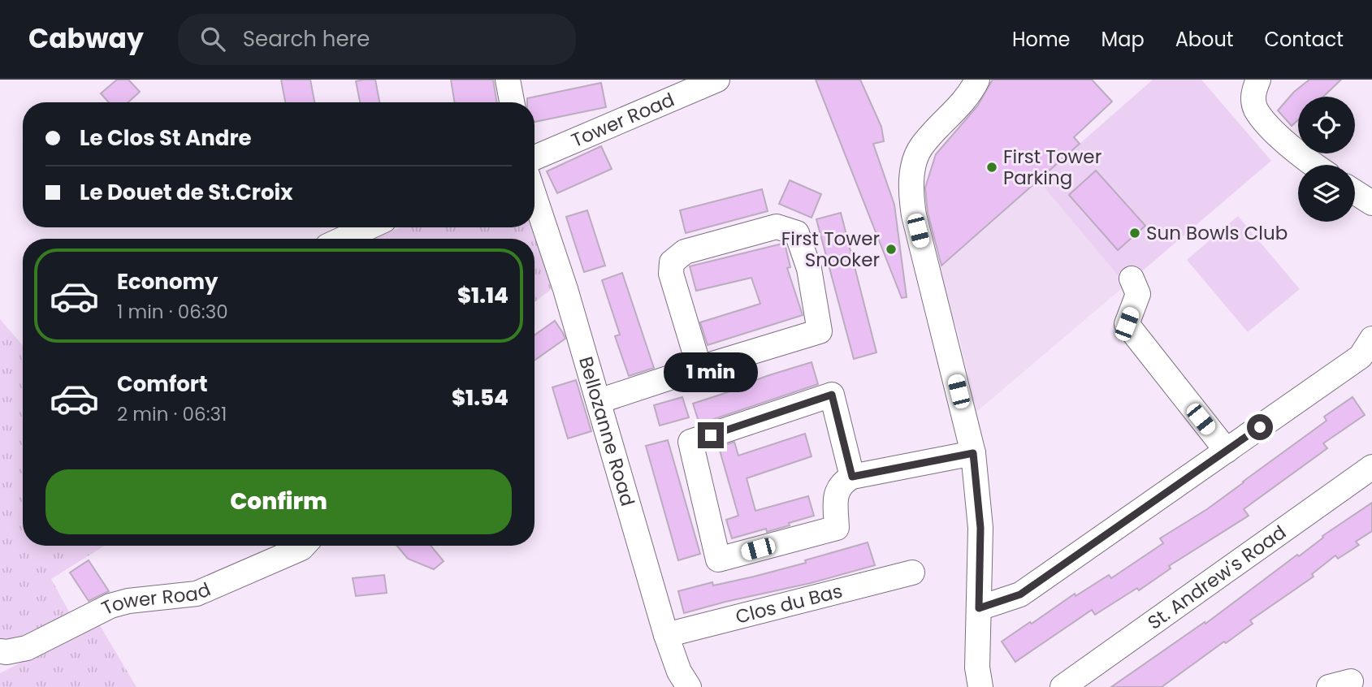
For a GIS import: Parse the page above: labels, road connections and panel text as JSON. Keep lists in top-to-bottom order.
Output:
{
  "streets": {
    "street": [
      "Tower Road",
      "Bellozanne Road",
      "St. Andrew's Road",
      "Clos du Bas"
    ]
  },
  "crossings": [
    ["Bellozanne Road", "Clos du Bas"]
  ],
  "places": ["First Tower Parking", "Sun Bowls Club", "First Tower Snooker"],
  "page": {
    "header": "Cabway",
    "search": "Search here",
    "nav": [
      "Home",
      "Map",
      "About",
      "Contact"
    ],
    "banner": ["Le Clos St Andre", "Le Douet de St.Croix"],
    "list": [
      {
        "name": "Economy",
        "note": "1 min · 06:30",
        "value": "$1.14"
      },
      {
        "name": "Comfort",
        "note": "2 min · 06:31",
        "value": "$1.54"
      }
    ],
    "bubble": "1 min",
    "buttons": "Confirm"
  }
}
